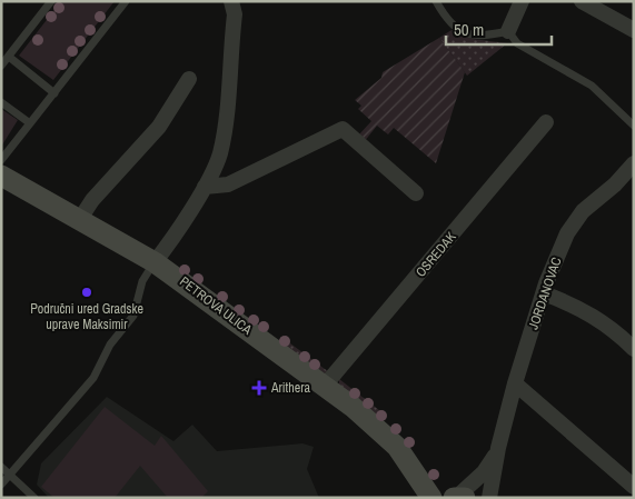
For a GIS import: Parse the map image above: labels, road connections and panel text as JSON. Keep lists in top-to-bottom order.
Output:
{
  "streets": {
    "street": ["OSREDAK", "JORDANOVAC", "PETROVA ULICA"]
  },
  "crossings": [
    ["OSREDAK", "PETROVA ULICA"],
    ["JORDANOVAC", "PETROVA ULICA"]
  ],
  "places": {
    "other": ["Područni ured Gradske uprave Maksimir"],
    "health": ["Arithera"]
  },
  "scale_bar": "50 m"
}
